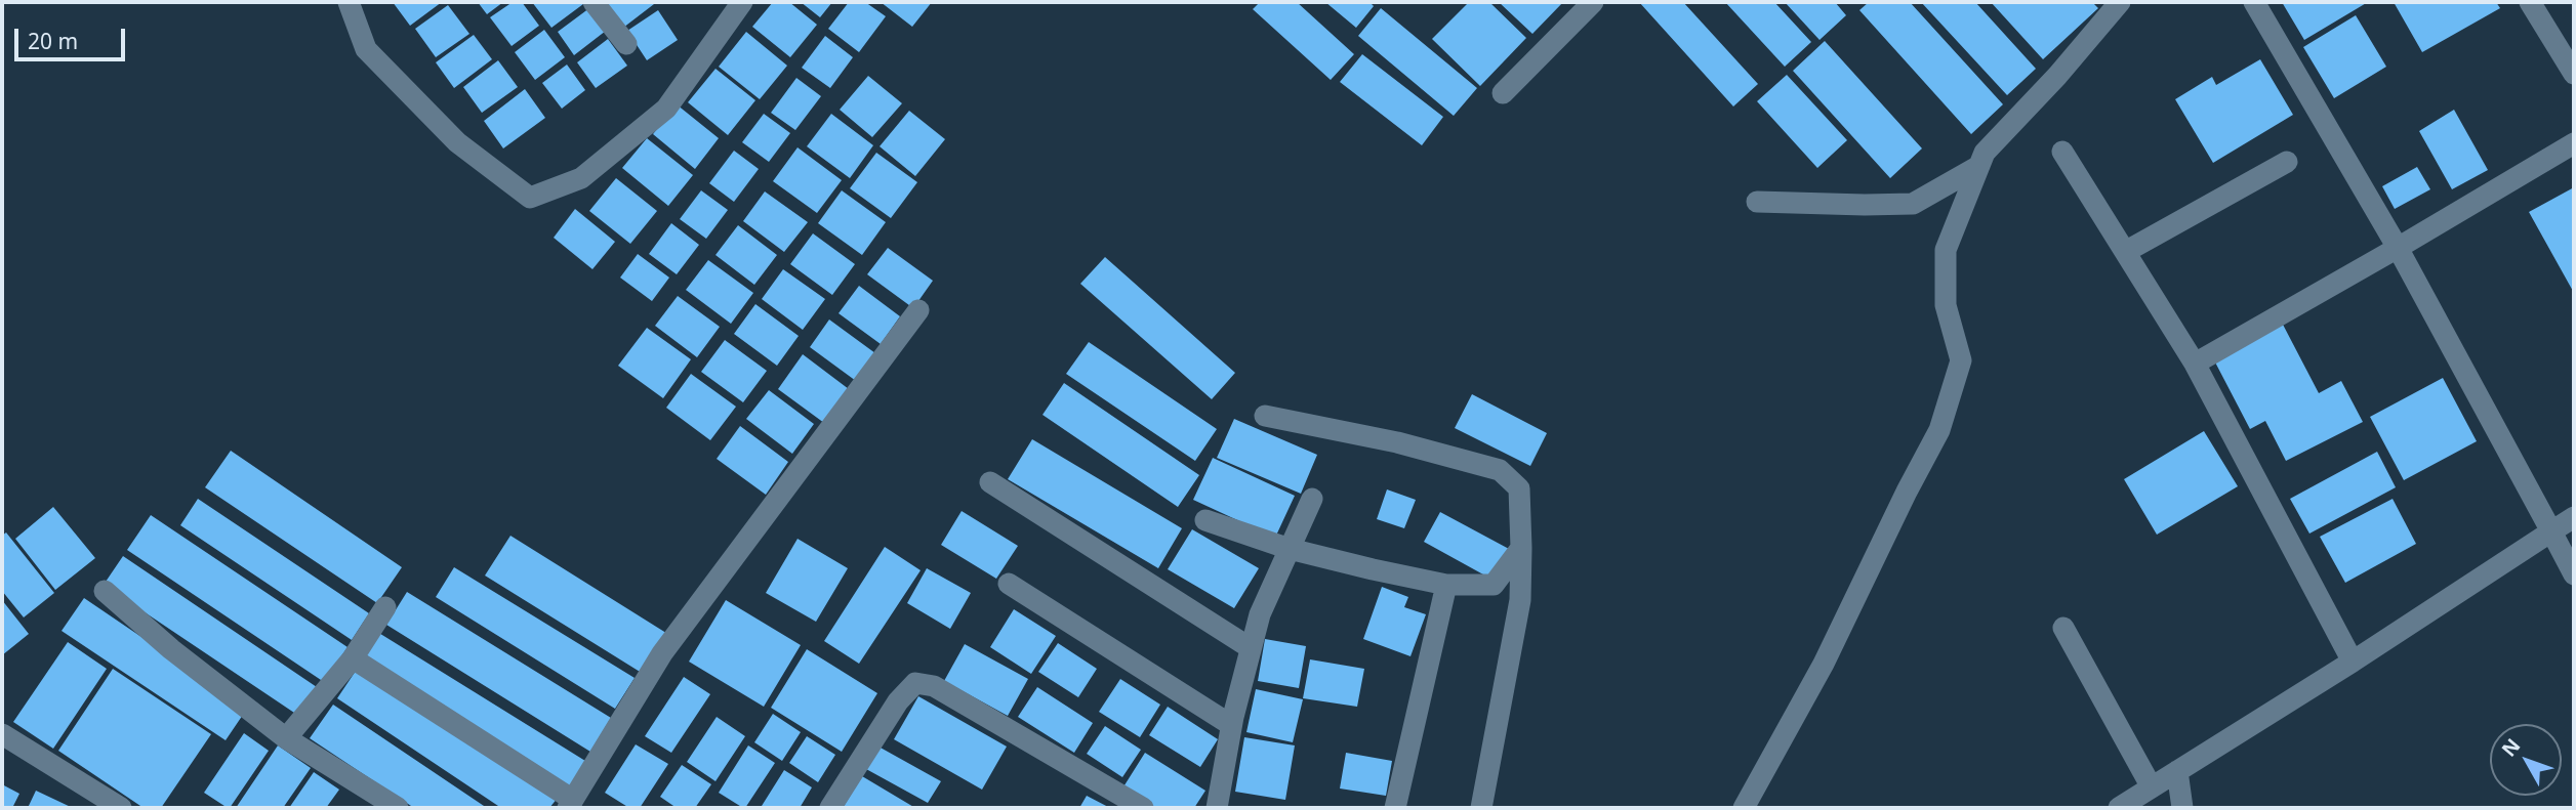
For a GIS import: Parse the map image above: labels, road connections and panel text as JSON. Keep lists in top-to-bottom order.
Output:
{
  "scale_bar": "20 m",
  "north": "top left"
}
